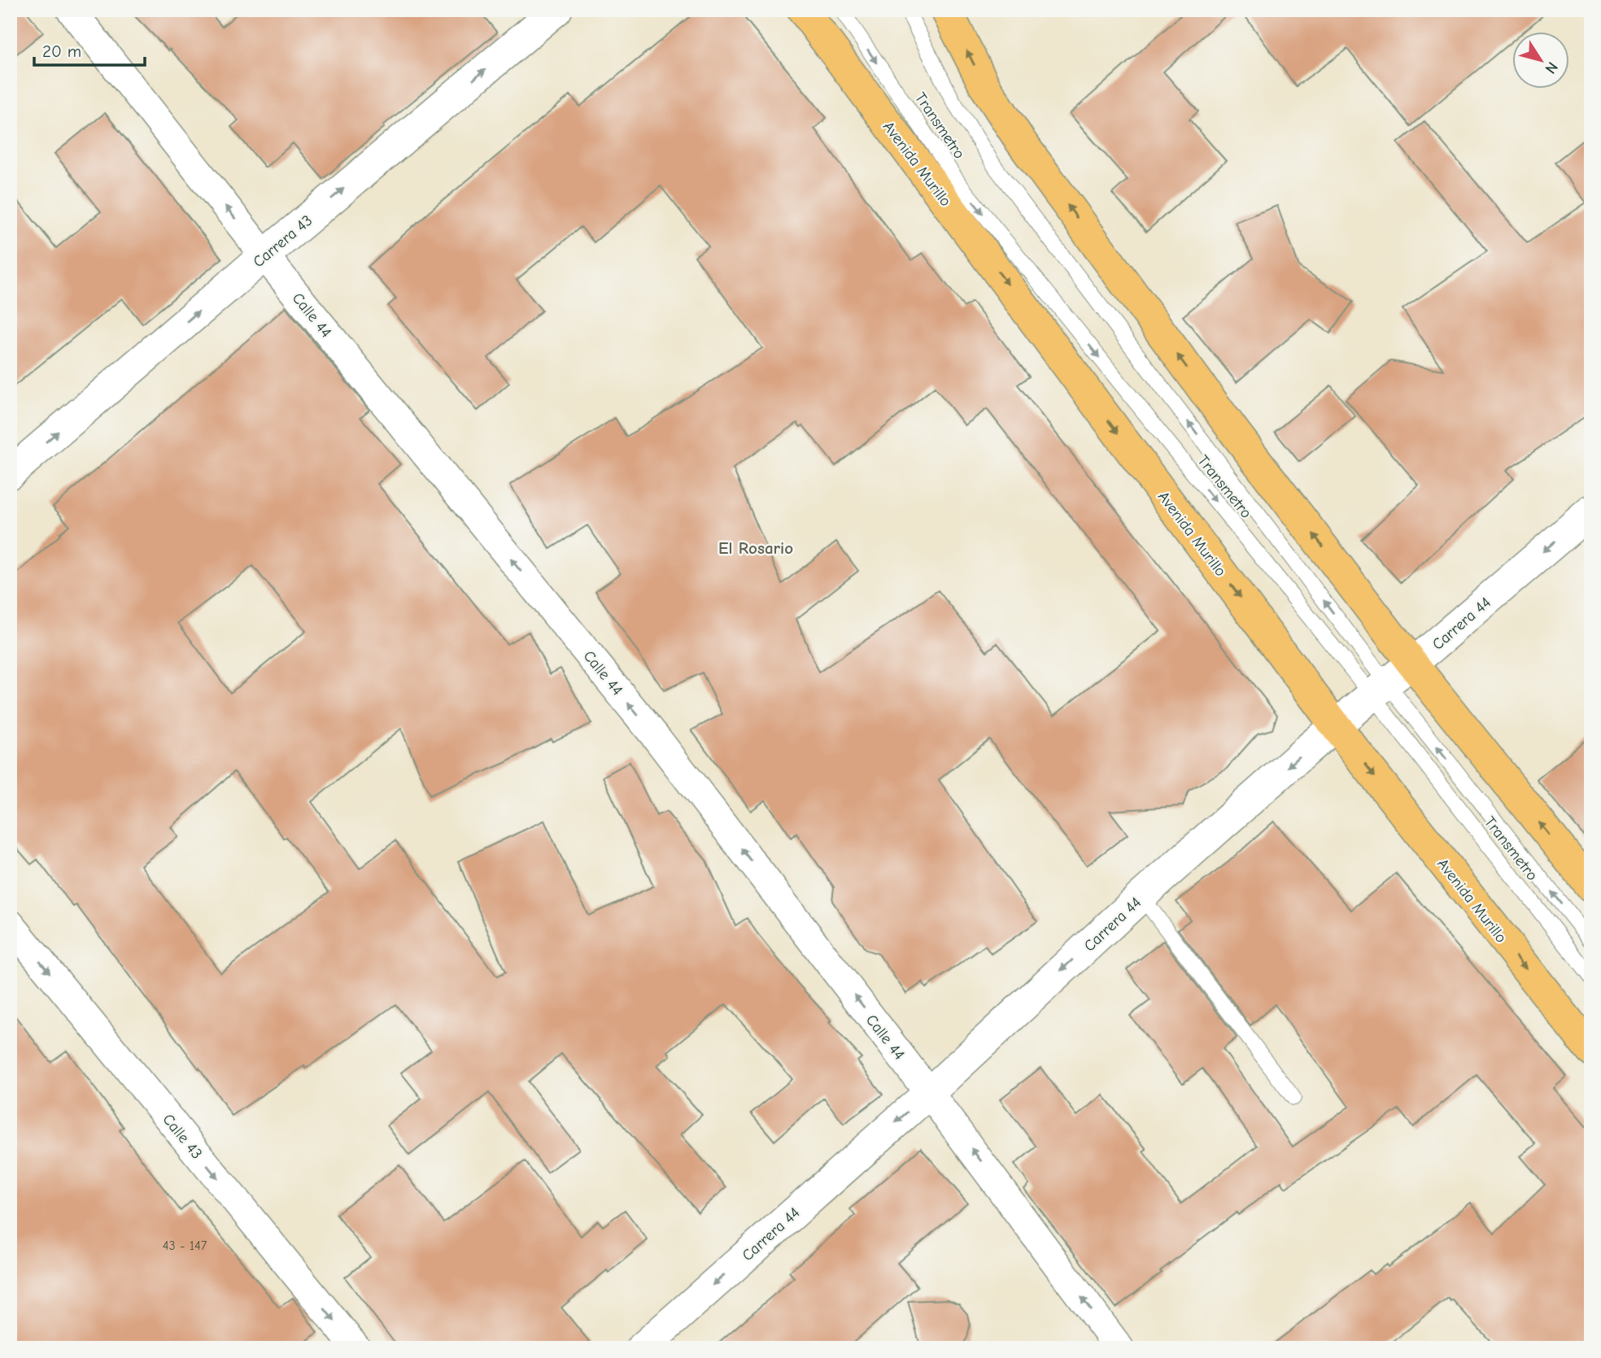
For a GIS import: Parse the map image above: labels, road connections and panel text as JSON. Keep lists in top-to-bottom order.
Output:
{
  "streets": {
    "main road": ["Avenida Murillo"],
    "street": [
      "Carrera 43",
      "Calle 44",
      "Carrera 44",
      "Calle 43"
    ],
    "lane": ["Transmetro"]
  },
  "crossings": [
    ["Transmetro", "Carrera 44"],
    ["Avenida Murillo", "Carrera 44"],
    ["Carrera 43", "Calle 44"],
    ["Calle 44", "Carrera 44"]
  ],
  "one_way": [
    "Carrera 43",
    "Calle 44",
    "Carrera 44",
    "Calle 43"
  ],
  "districts": ["El Rosario"],
  "house_numbers": ["43 - 147"],
  "scale_bar": "20 m",
  "north": "bottom right"
}
